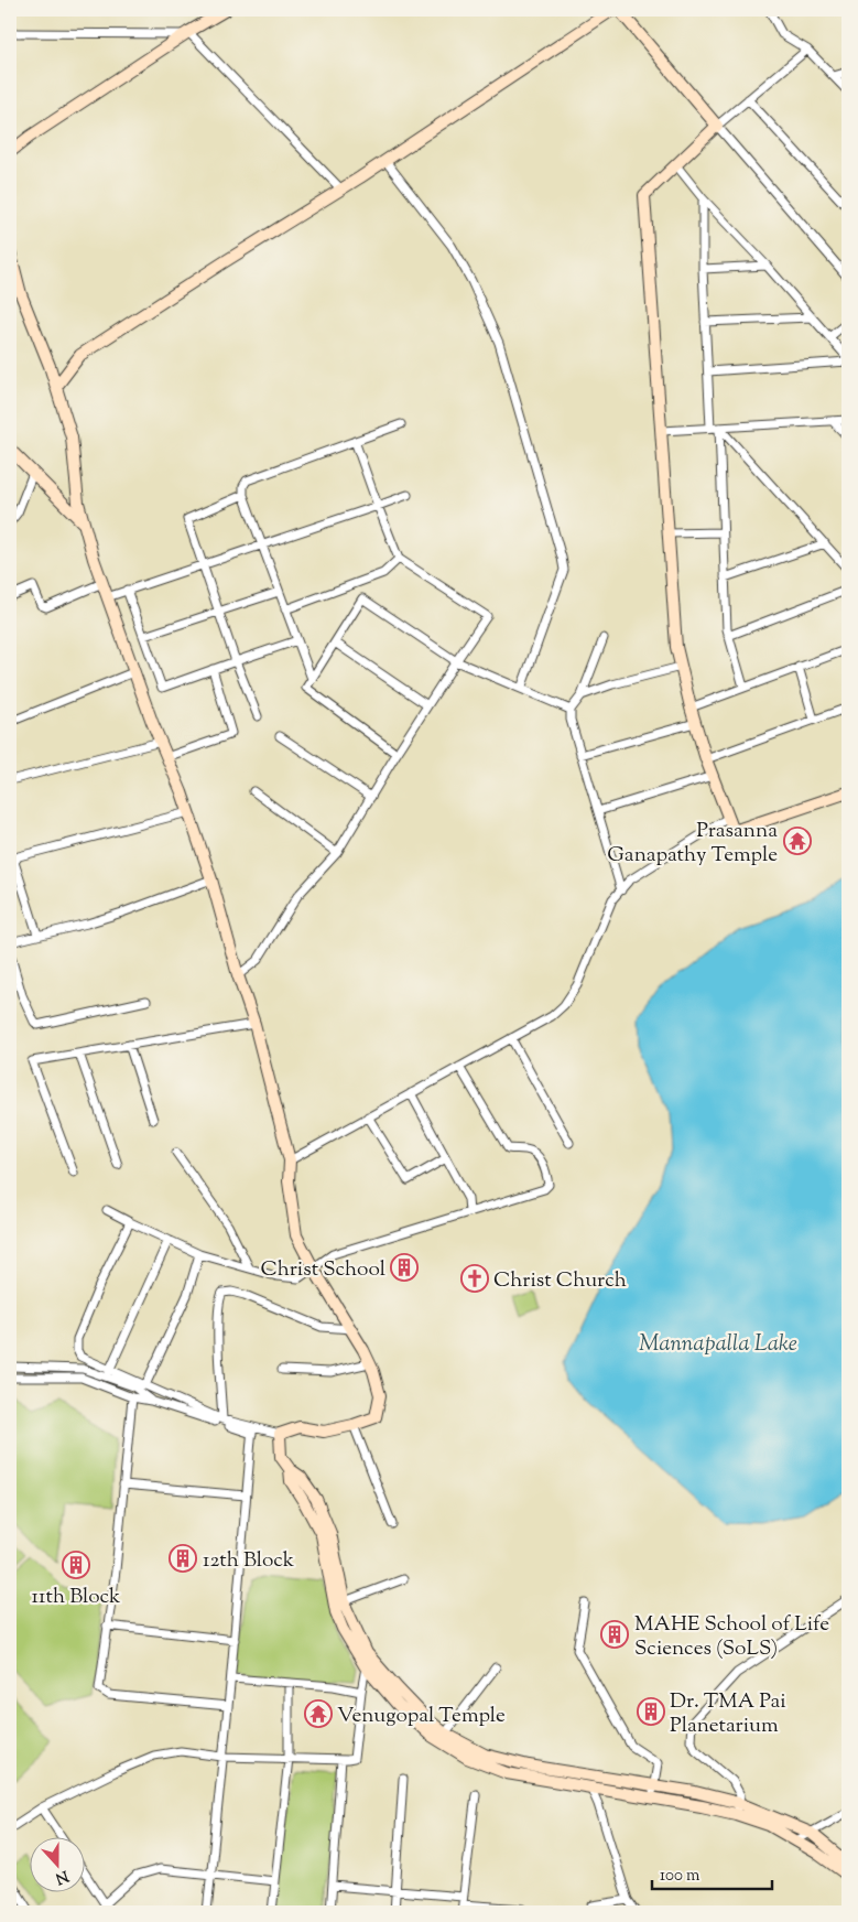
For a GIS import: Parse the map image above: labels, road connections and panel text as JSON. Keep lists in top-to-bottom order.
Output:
{
  "water": ["Mannapalla Lake"],
  "places": {
    "temple": ["Prasanna Ganapathy Temple", "Venugopal Temple"],
    "building": [
      "Christ School",
      "12th Block",
      "11th Block",
      "MAHE School of Life Sciences (SoLS)",
      "Dr. TMA Pai Planetarium"
    ],
    "church": ["Christ Church"]
  },
  "scale_bar": "100 m",
  "north": "bottom"
}
